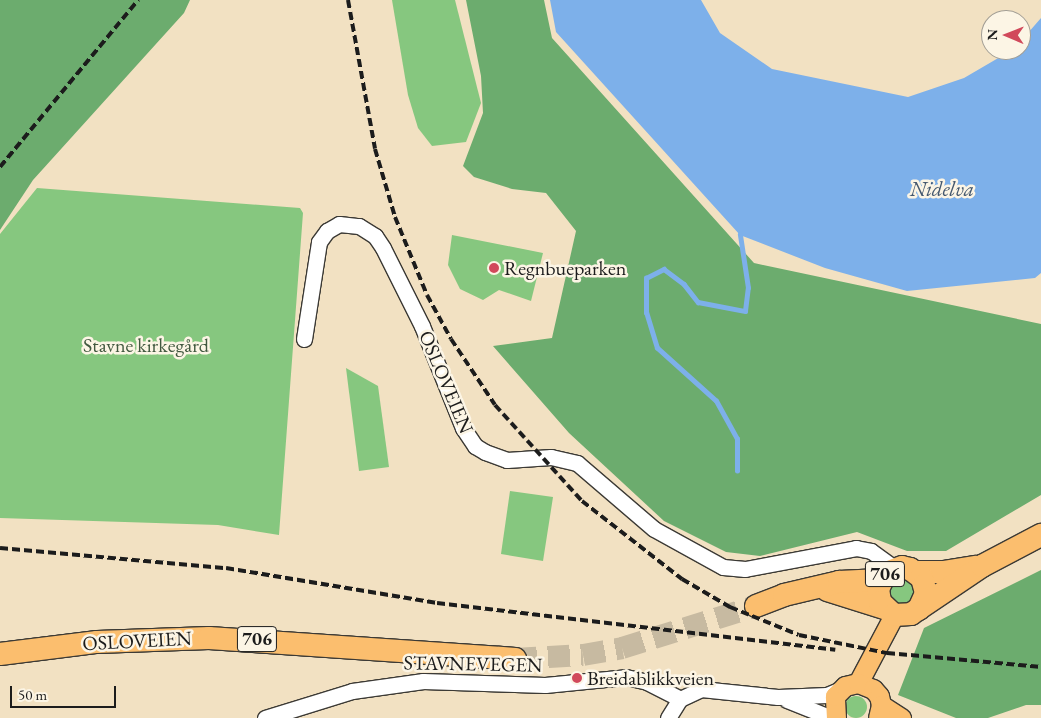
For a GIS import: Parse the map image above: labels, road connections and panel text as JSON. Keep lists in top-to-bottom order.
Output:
{
  "streets": {
    "highway": ["OSLOVEIEN", "706"],
    "street": ["STAVNEVEGEN"]
  },
  "crossings": [
    ["OSLOVEIEN", "706"]
  ],
  "water": ["Nidelva"],
  "parks": ["Stavne kirkegård"],
  "places": ["Regnbueparken", "Breidablikkveien"],
  "scale_bar": "50 m",
  "north": "left"
}
